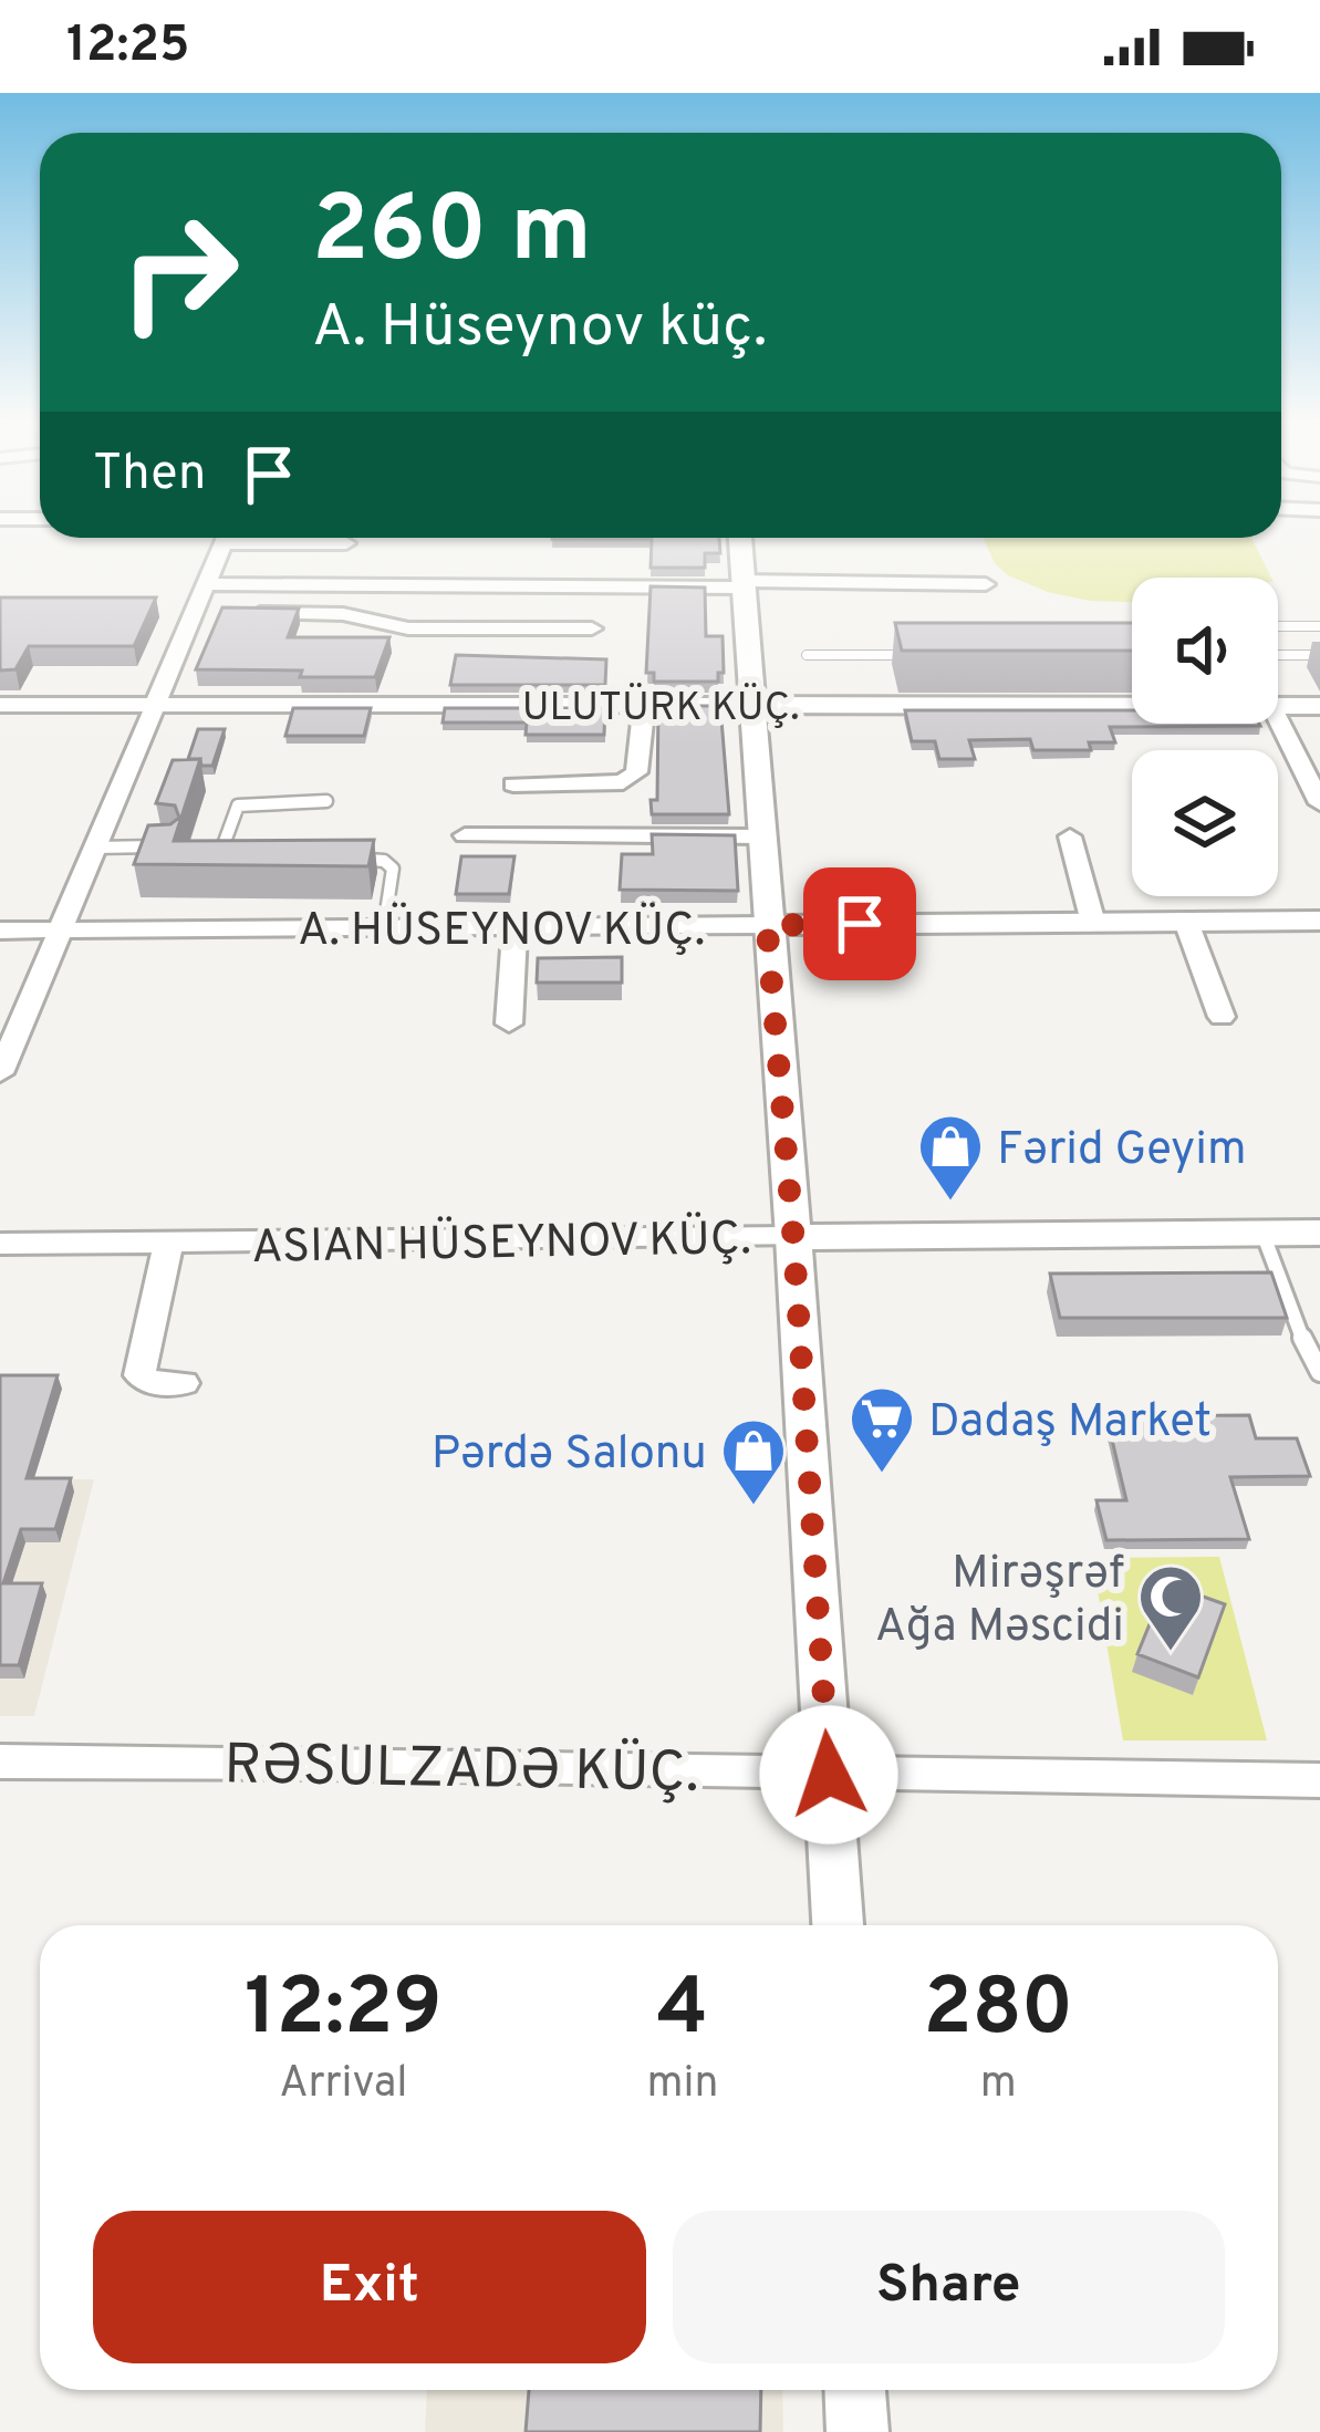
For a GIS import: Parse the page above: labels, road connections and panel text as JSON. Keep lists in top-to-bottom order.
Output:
{
  "streets": {
    "street": [
      "ULUTÜRK KÜÇ.",
      "A. HÜSEYNOV KÜÇ.",
      "ASIAN HÜSEYNOV KÜÇ.",
      "RƏSULZADƏ KÜÇ."
    ]
  },
  "places": {
    "shop": ["Fərid Geyim", "Pərdə Salonu"],
    "supermarket": ["Dadaş Market"],
    "mosque": ["Mirəşrəf Ağa Məscidi"]
  },
  "page": {
    "status": "12:25",
    "turn": ["260 m", "A. Hüseynov küç."],
    "then": "Then",
    "eta": [
      "12:29",
      "Arrival",
      "4",
      "min",
      "280",
      "m"
    ],
    "buttons": ["Exit", "Share"]
  }
}
